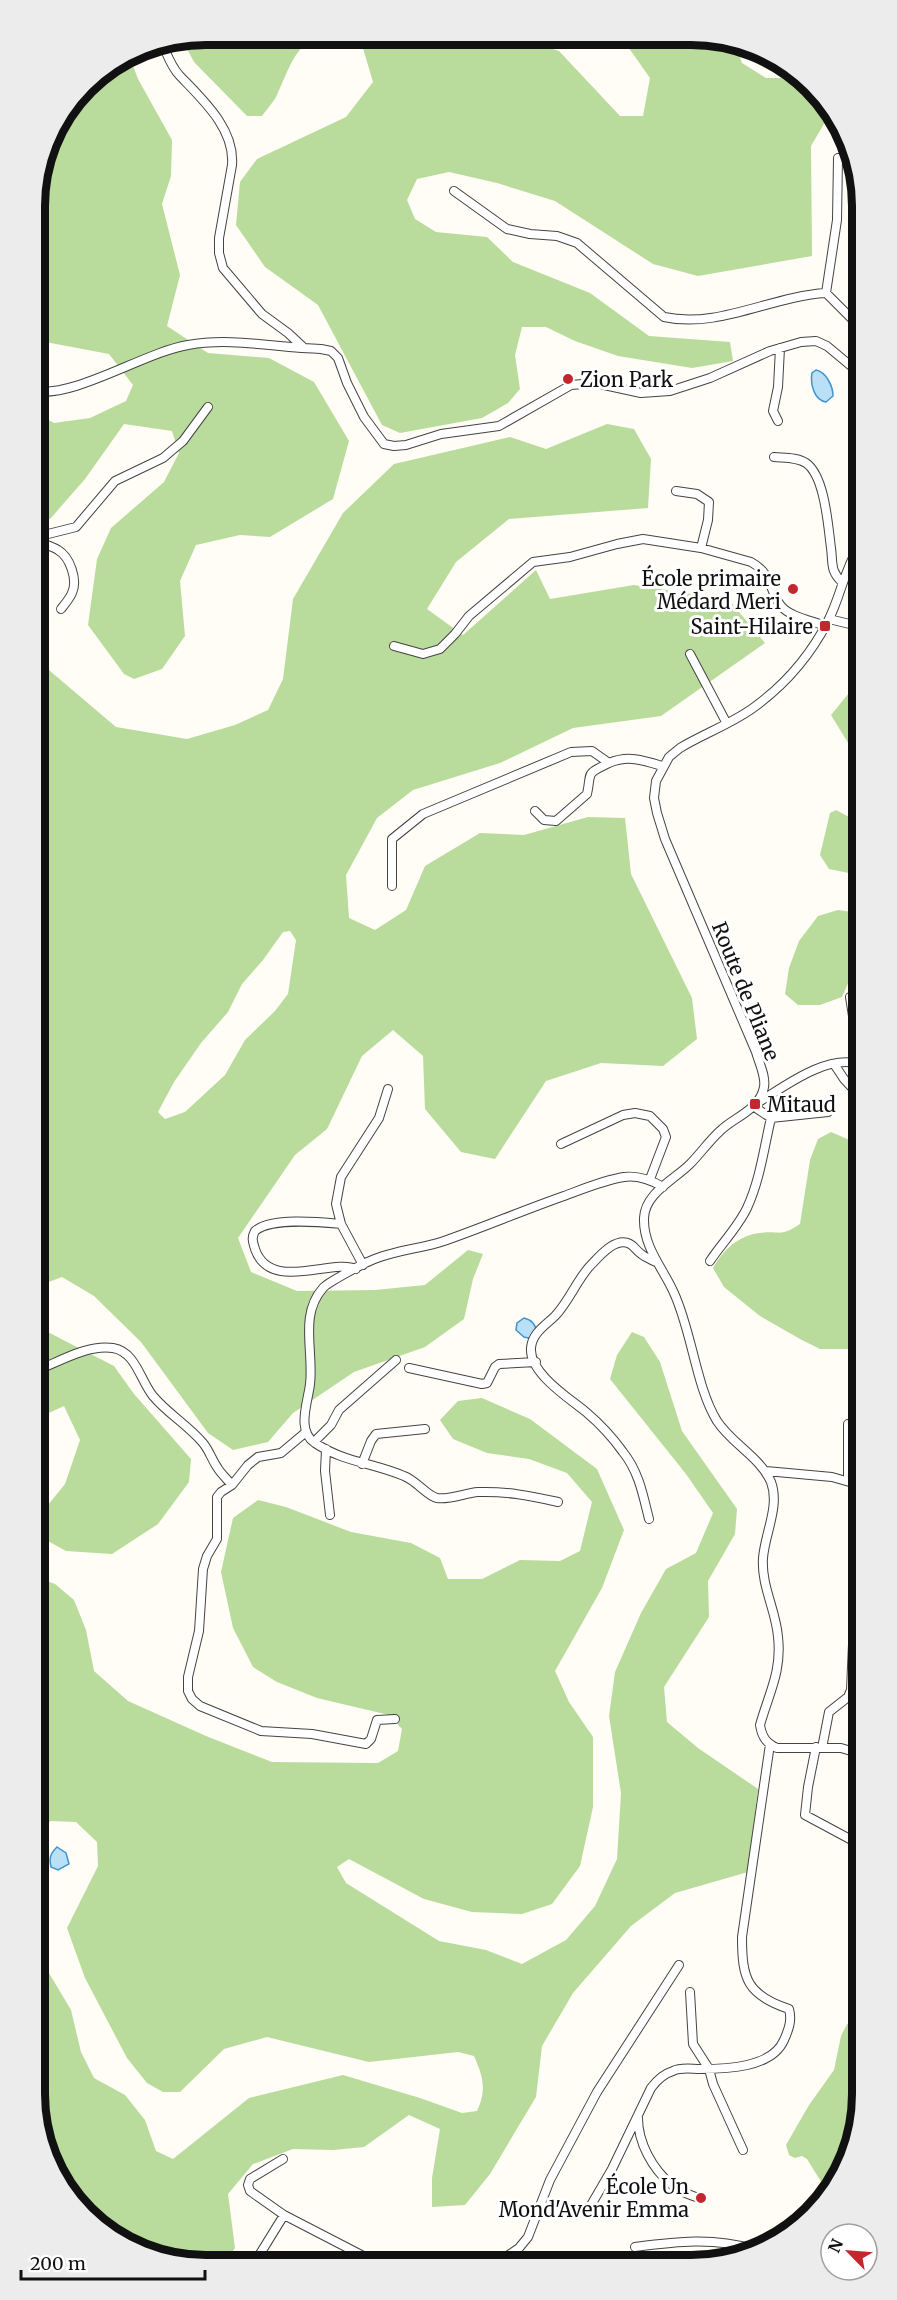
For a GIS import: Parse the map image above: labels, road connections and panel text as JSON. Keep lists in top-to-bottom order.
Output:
{
  "streets": {
    "street": ["Route de Pliane"]
  },
  "places": {
    "other": ["Zion Park", "École primaire Médard Meri", "École Un Mond'Avenir Emma"],
    "transit": ["Saint-Hilaire", "Mitaud"]
  },
  "scale_bar": "200 m",
  "north": "top left"
}
